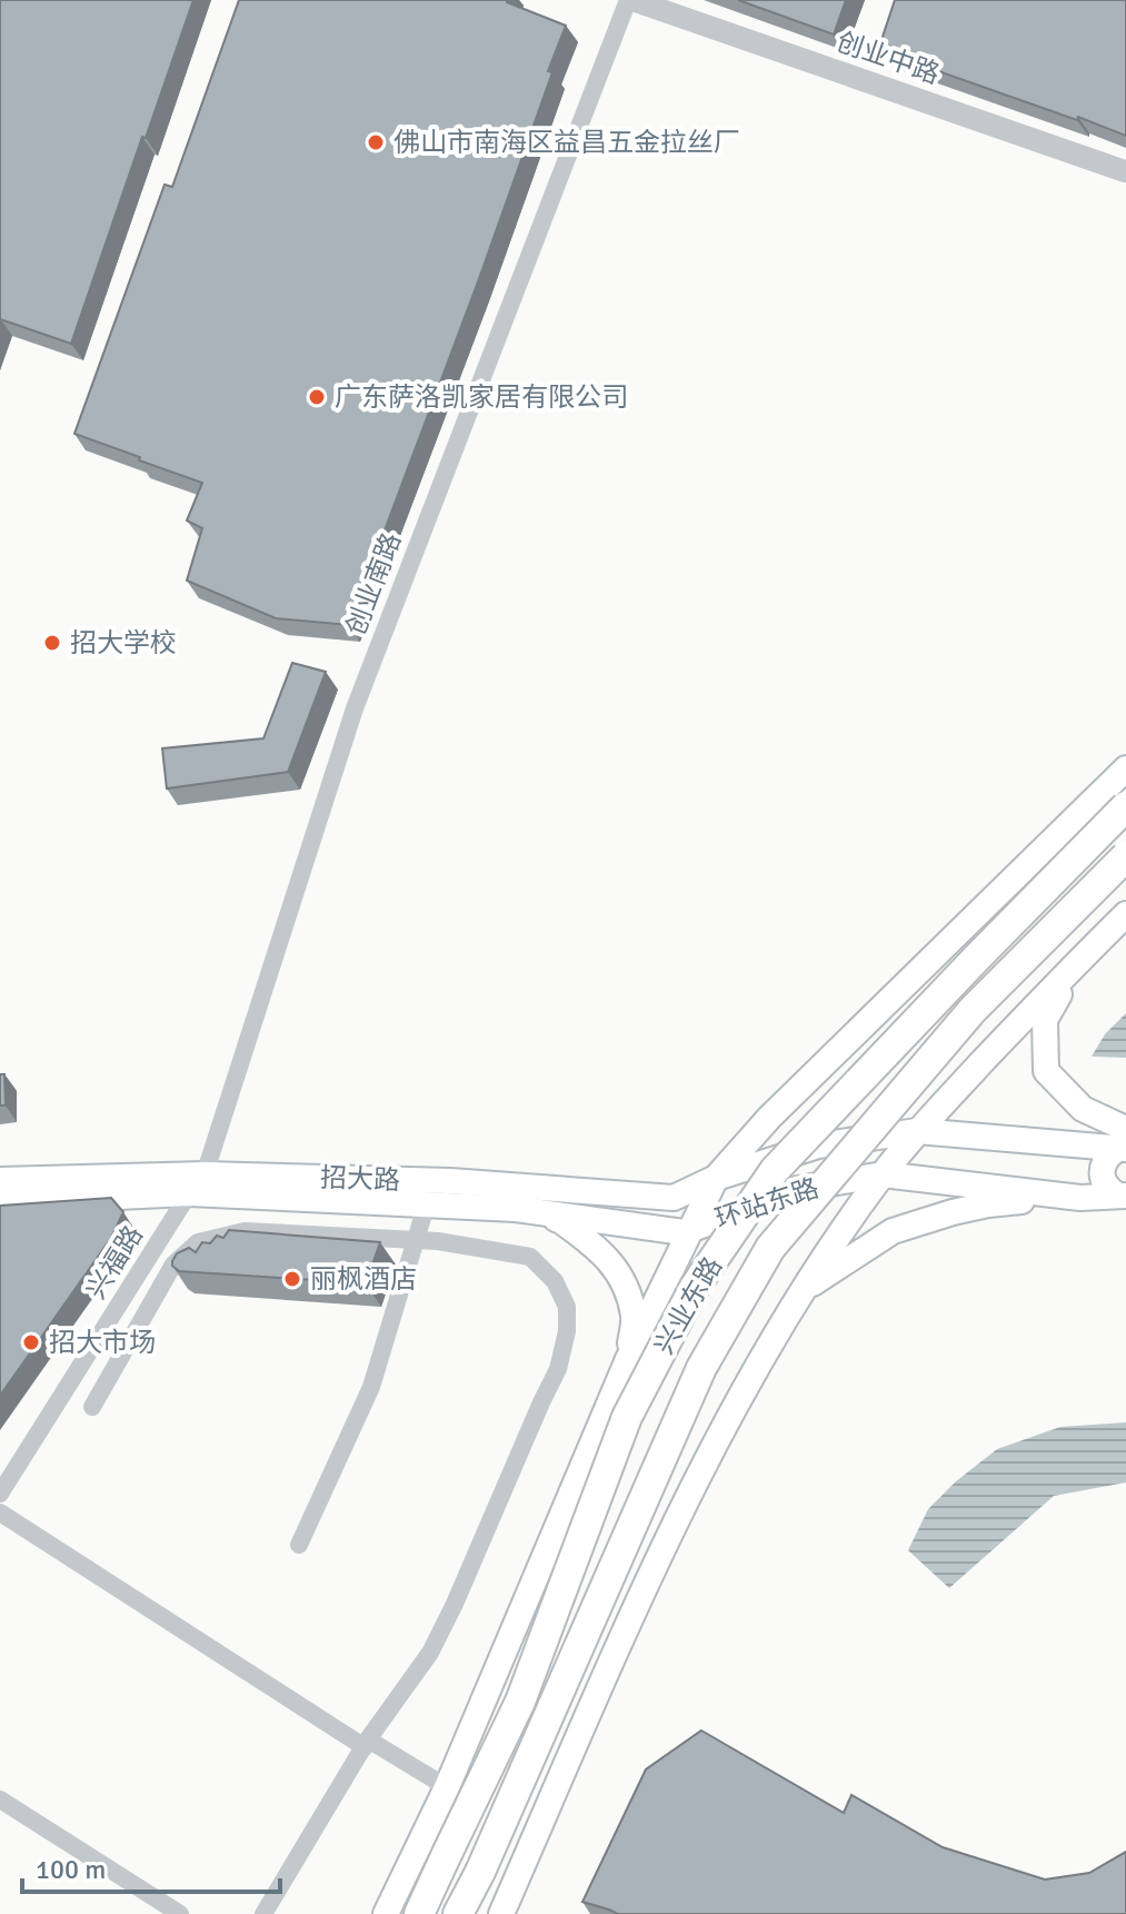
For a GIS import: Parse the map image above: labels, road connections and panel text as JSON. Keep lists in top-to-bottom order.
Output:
{
  "streets": {
    "main road": ["招大路", "环站东路", "兴业东路"],
    "street": ["创业中路", "创业南路", "兴福路"]
  },
  "crossings": [
    ["创业中路", "创业南路"],
    ["创业南路", "招大路"],
    ["创业南路", "兴福路"],
    ["招大路", "环站东路"],
    ["招大路", "兴福路"]
  ],
  "places": [
    "佛山市南海区益昌五金拉丝厂",
    "广东萨洛凯家居有限公司",
    "招大学校",
    "丽枫酒店",
    "招大市场"
  ],
  "scale_bar": "100 m"
}
